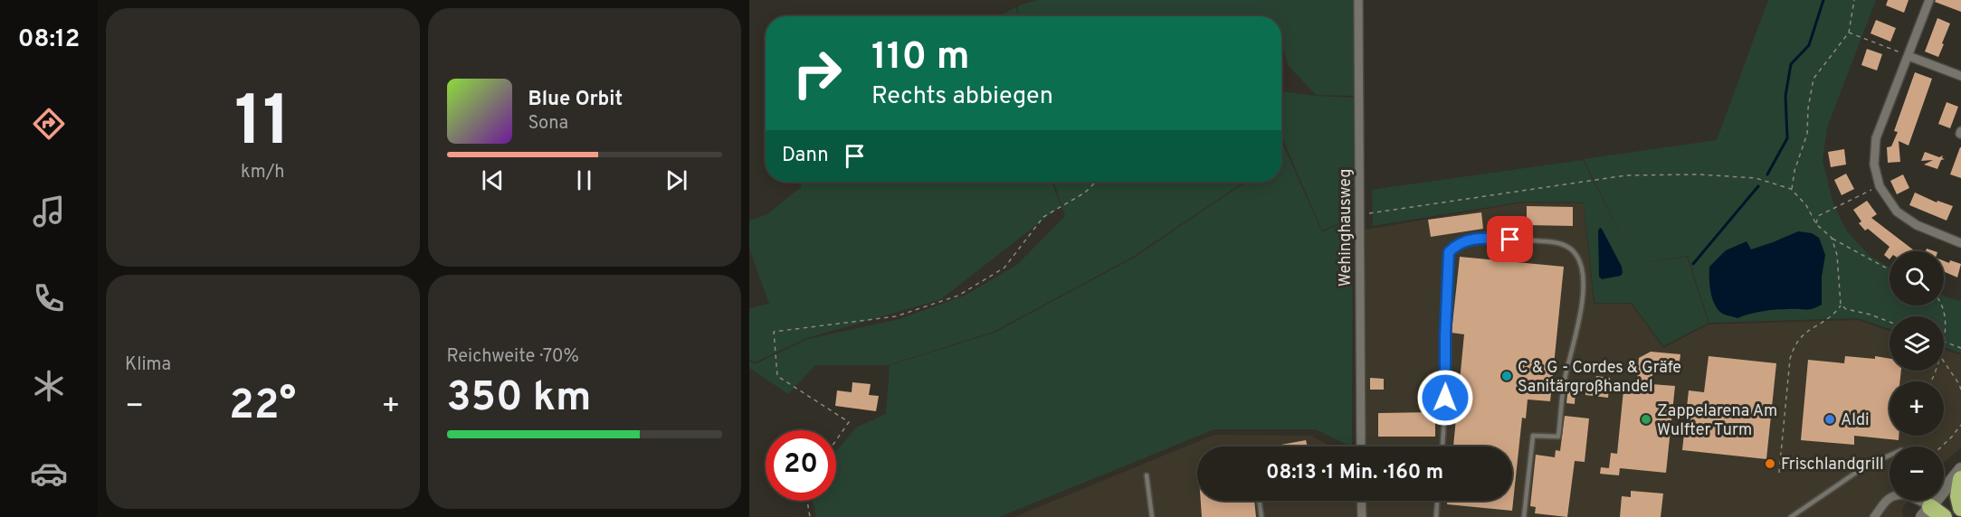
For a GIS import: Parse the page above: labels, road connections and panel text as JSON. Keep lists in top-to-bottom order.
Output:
{
  "streets": {
    "street": ["Wehinghausweg"]
  },
  "places": [
    "C & G - Cordes & Gräfe Sanitärgroßhandel",
    "Zappelarena Am Wulfter Turm",
    "Aldi",
    "Frischlandgrill"
  ],
  "page": {
    "tabs": "08:12",
    "tile": [
      ["11", "km/h"],
      "Klima",
      ["Reichweite · 70%", "350 km"]
    ],
    "turn": ["110 m", "Rechts abbiegen"],
    "song": ["Blue Orbit", "Sona"],
    "then": "Dann",
    "map_buttons": ["+", "−"],
    "heat": ["−", "22°", "+"],
    "limit": "20",
    "trip": "08:13 · 1 Min. · 160 m"
  }
}
